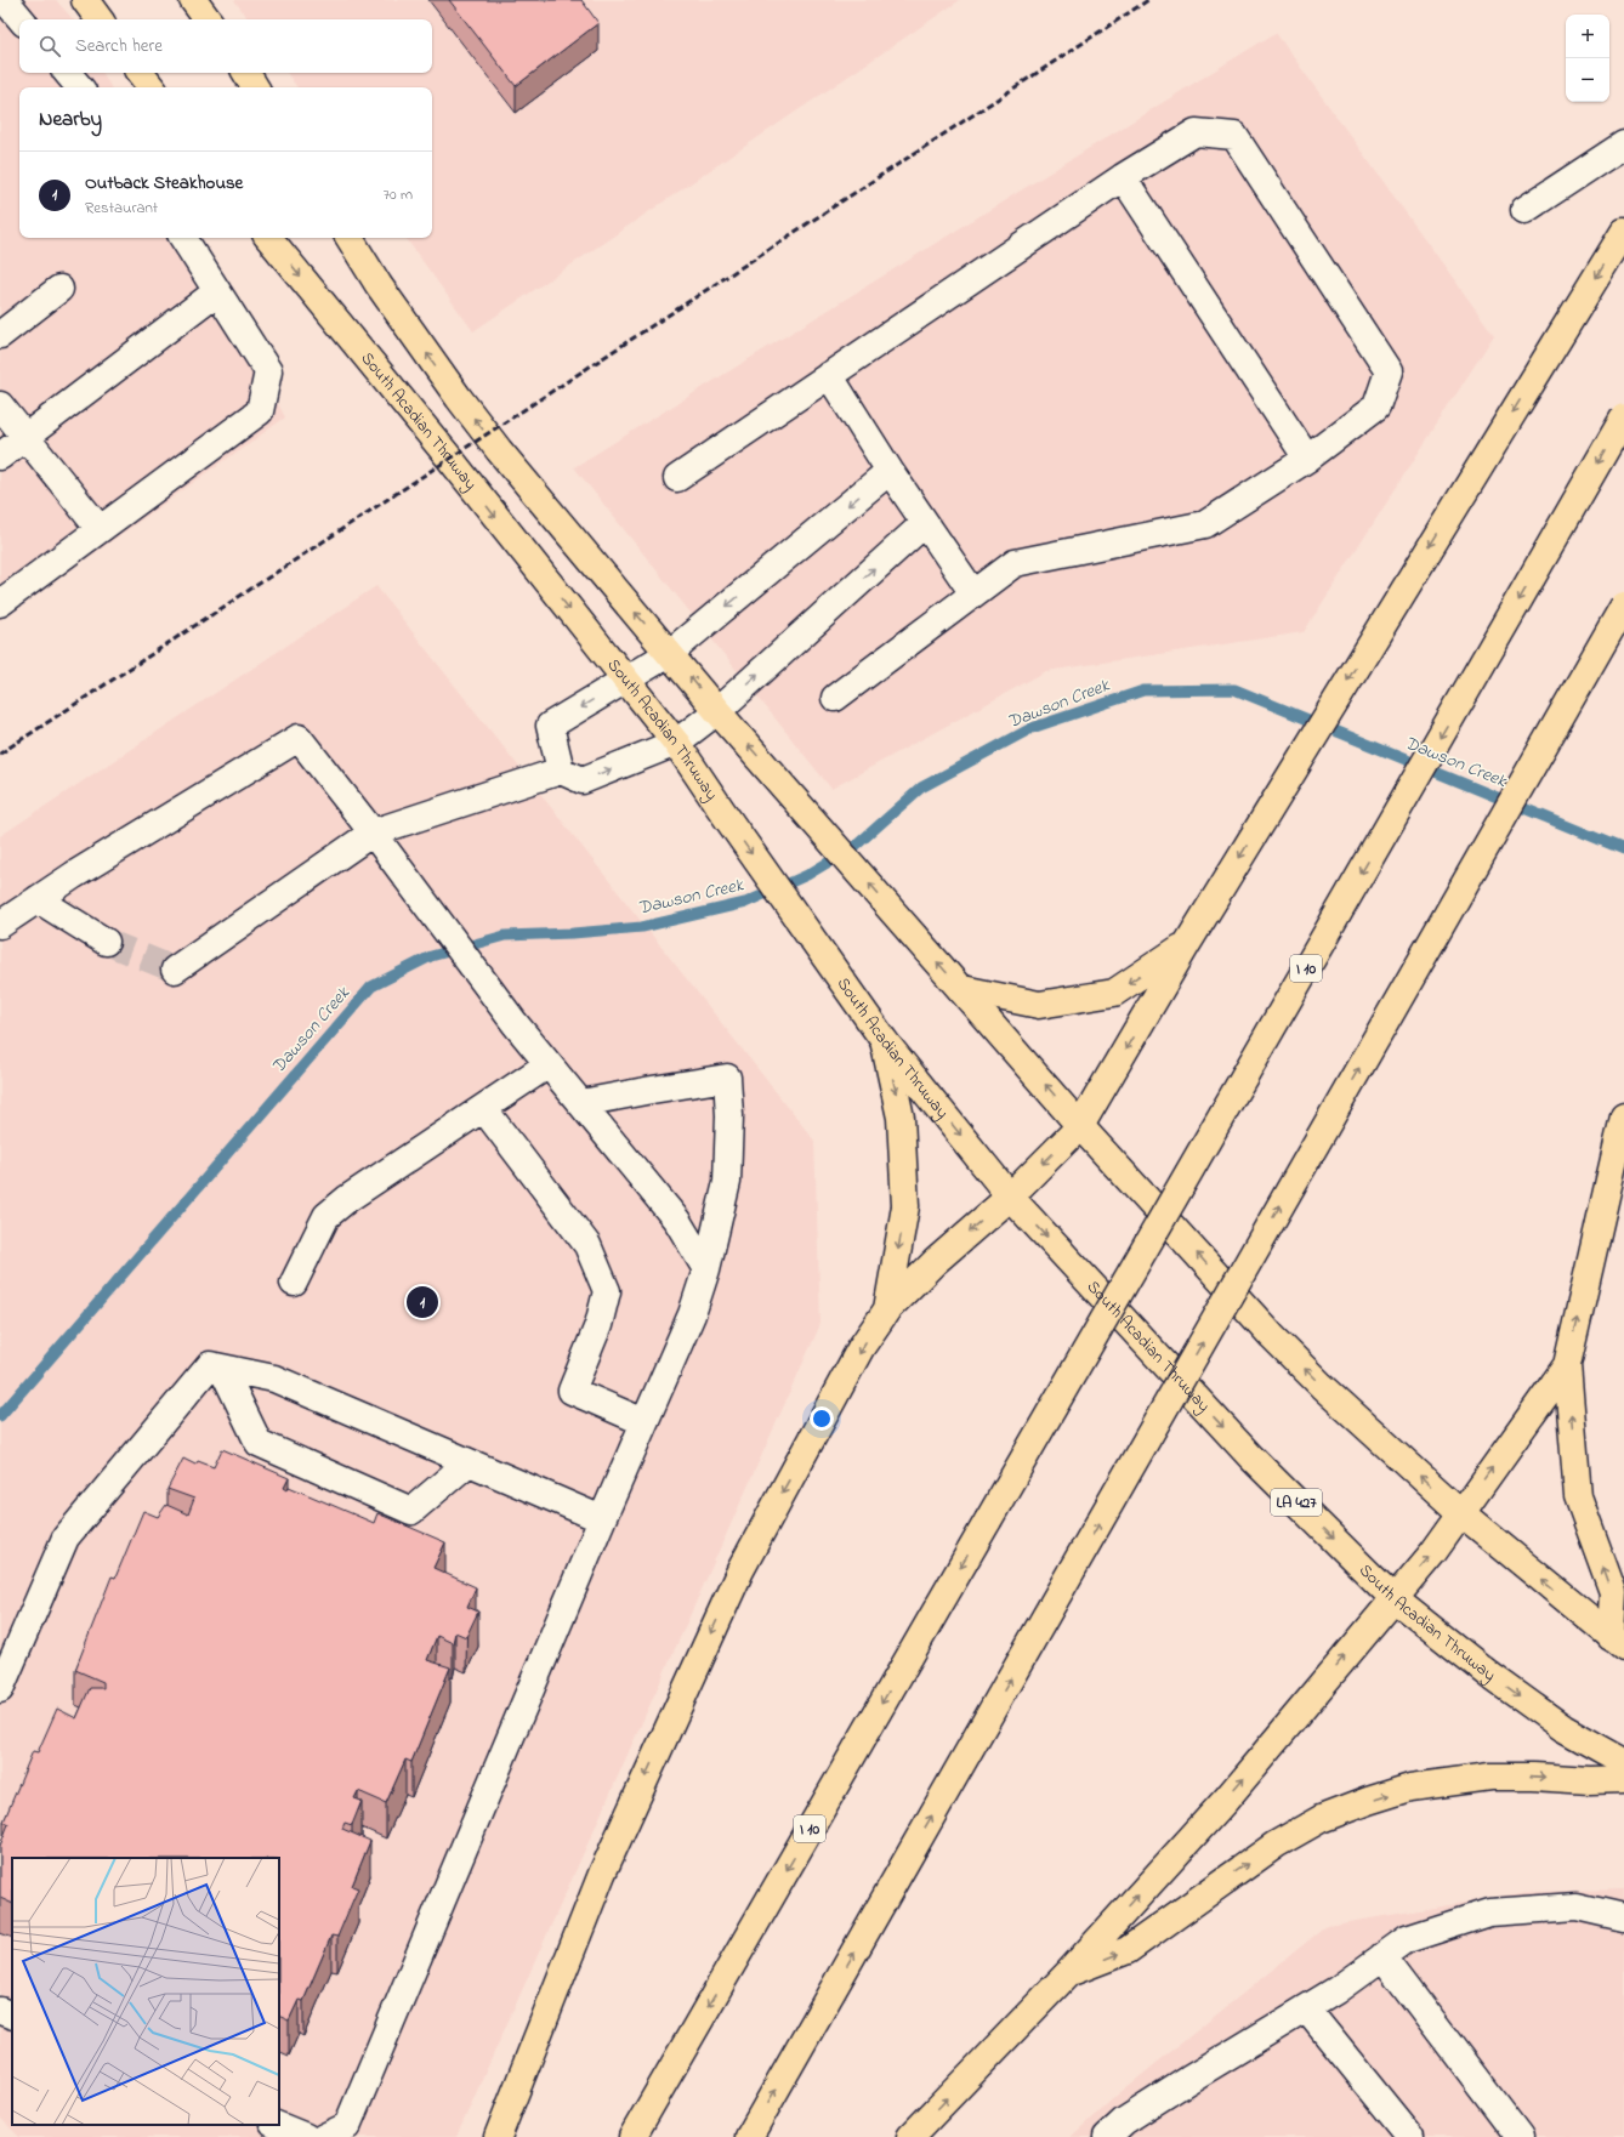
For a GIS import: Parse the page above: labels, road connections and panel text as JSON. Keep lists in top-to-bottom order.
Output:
{
  "streets": {
    "main road": ["South Acadian Thruway", "I 10", "LA 427"]
  },
  "water": ["Dawson Creek"],
  "page": {
    "map_buttons": ["+", "−"],
    "search": "Search here",
    "heading": "Nearby",
    "list": [
      {
        "mark": "1",
        "name": "Outback Steakhouse",
        "note": "Restaurant",
        "value": "70 m"
      }
    ],
    "pins": "1"
  }
}
